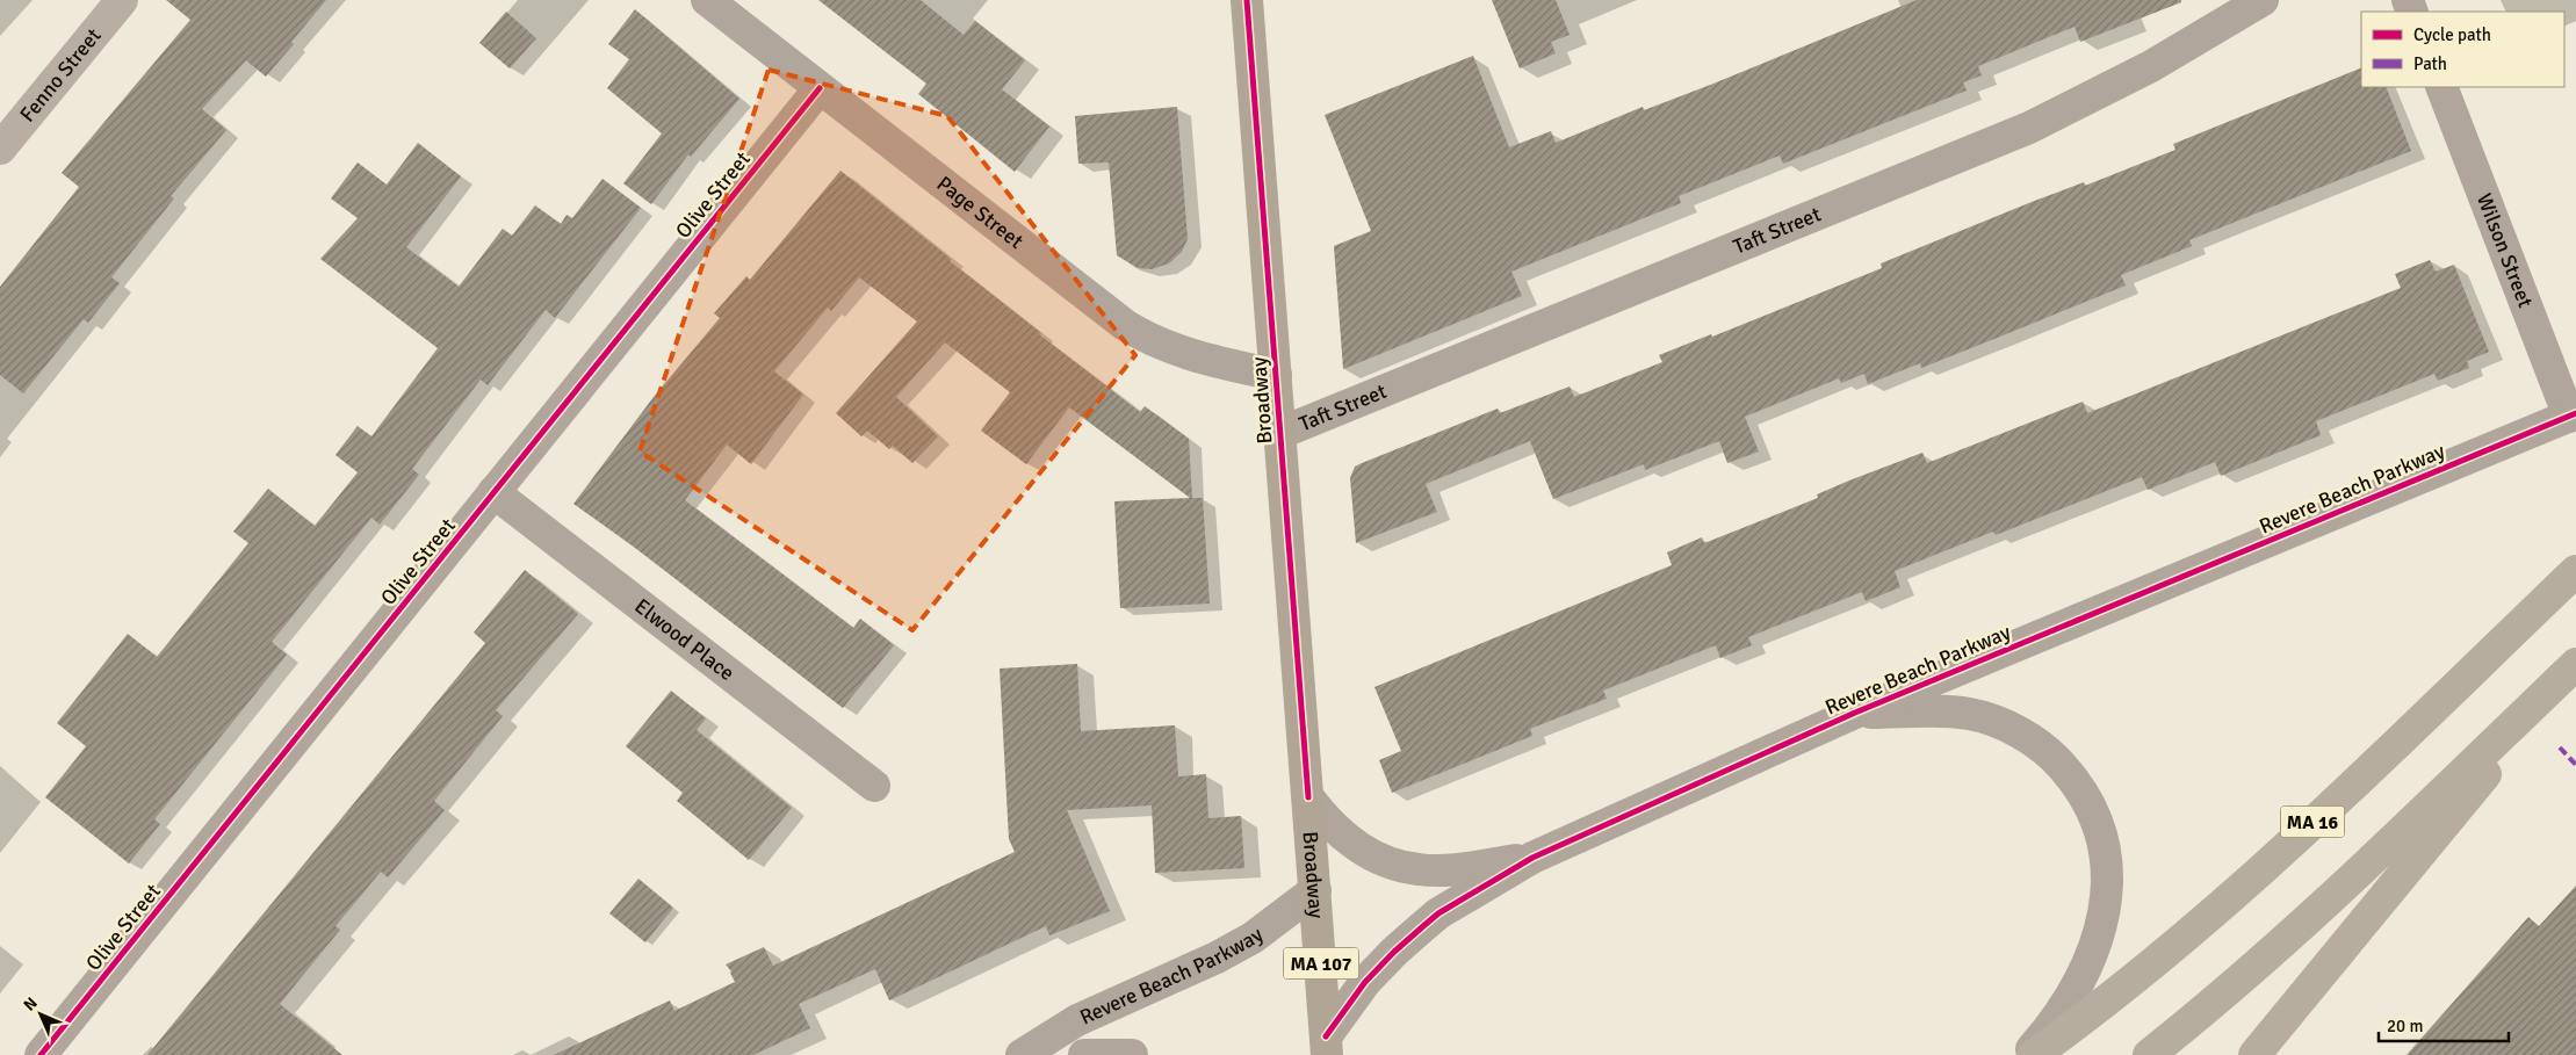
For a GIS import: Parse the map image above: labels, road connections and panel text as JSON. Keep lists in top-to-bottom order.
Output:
{
  "streets": {
    "highway": ["MA 16"],
    "main road": ["Broadway", "MA 107"],
    "street": [
      "Fenno Street",
      "Olive Street",
      "Page Street",
      "Taft Street",
      "Wilson Street",
      "Revere Beach Parkway",
      "Elwood Place"
    ]
  },
  "crossings": [
    ["Olive Street", "Page Street"],
    ["Olive Street", "Elwood Place"],
    ["Page Street", "Broadway"],
    ["Taft Street", "Broadway"],
    ["Wilson Street", "Revere Beach Parkway"],
    ["Broadway", "Revere Beach Parkway"]
  ],
  "legend": ["Cycle path", "Path"],
  "scale_bar": "20 m",
  "north": "top left"
}
